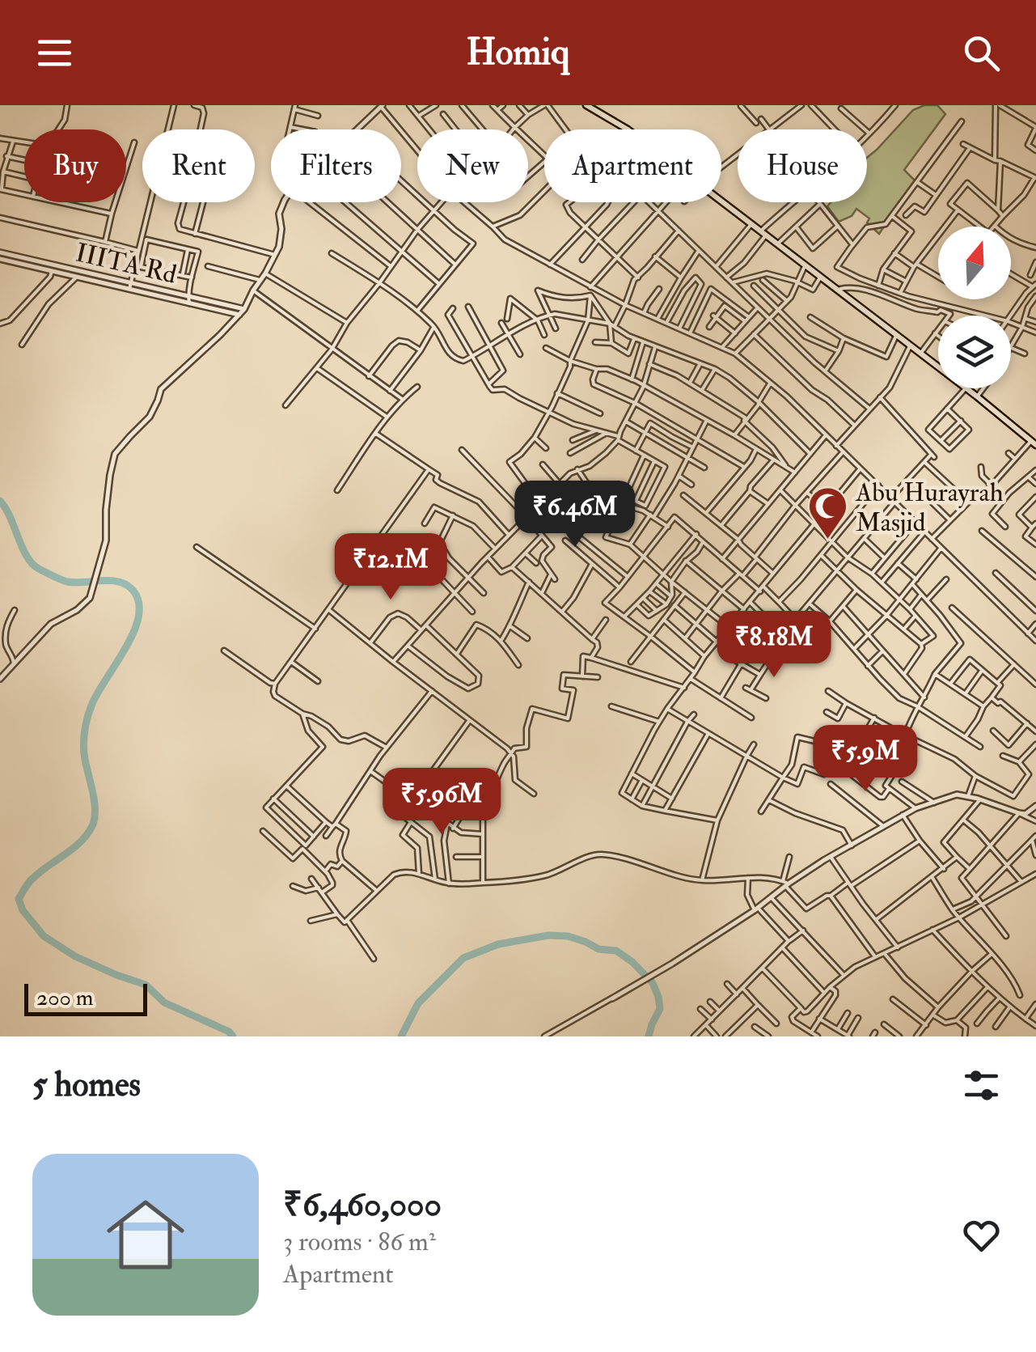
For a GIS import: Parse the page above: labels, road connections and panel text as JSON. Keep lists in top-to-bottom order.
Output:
{
  "streets": {
    "street": ["IIITA Rd"]
  },
  "places": {
    "mosque": ["Abu Hurayrah Masjid"]
  },
  "scale_bar": "200 m",
  "north": "top",
  "page": {
    "header": "Homiq",
    "chip": [
      "Buy",
      "Rent",
      "Filters",
      "New",
      "Apartment",
      "House"
    ],
    "price": [
      "₹6.46M",
      "₹12.1M",
      "₹8.18M",
      "₹5.9M",
      "₹5.96M"
    ],
    "scale": "200 m",
    "heading": "5 homes",
    "list": [
      {
        "name": "₹6,460,000",
        "note": "3 rooms · 86 m² · Apartment"
      }
    ]
  }
}
